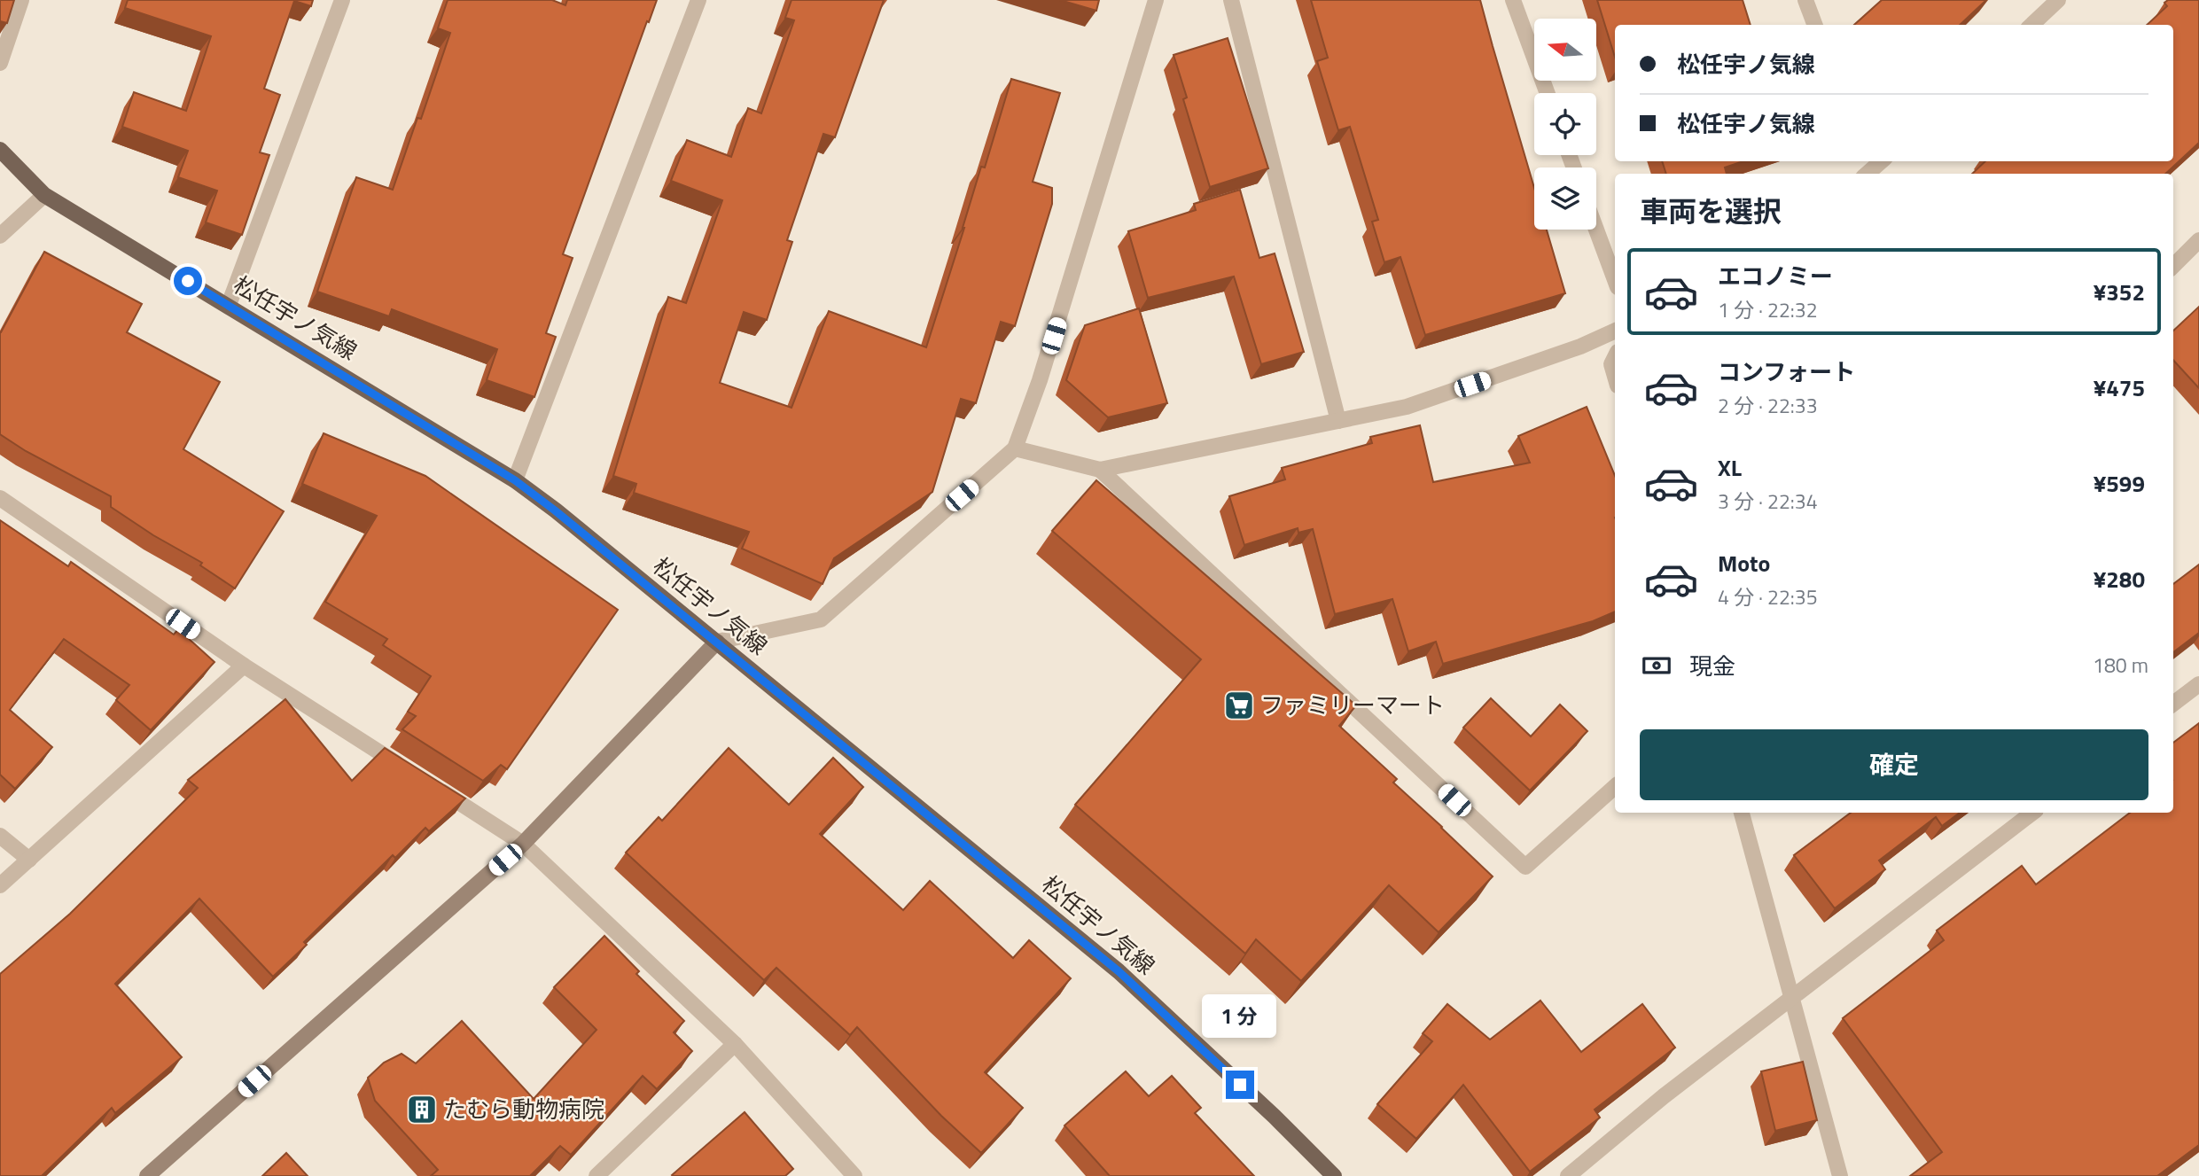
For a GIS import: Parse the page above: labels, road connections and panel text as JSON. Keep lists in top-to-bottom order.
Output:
{
  "streets": {
    "main road": ["松任宇ノ気線"]
  },
  "places": {
    "supermarket": ["ファミリーマート"],
    "building": ["たむら動物病院"]
  },
  "north": "left",
  "page": {
    "banner": ["松任宇ノ気線", "松任宇ノ気線"],
    "heading": "車両を選択",
    "list": [
      {
        "name": "エコノミー",
        "note": "1 分 · 22:32",
        "value": "¥352"
      },
      {
        "name": "コンフォート",
        "note": "2 分 · 22:33",
        "value": "¥475"
      },
      {
        "name": "XL",
        "note": "3 分 · 22:34",
        "value": "¥599"
      },
      {
        "name": "Moto",
        "note": "4 分 · 22:35",
        "value": "¥280"
      }
    ],
    "pay": ["現金", "180 m"],
    "buttons": "確定",
    "bubble": "1 分"
  }
}
